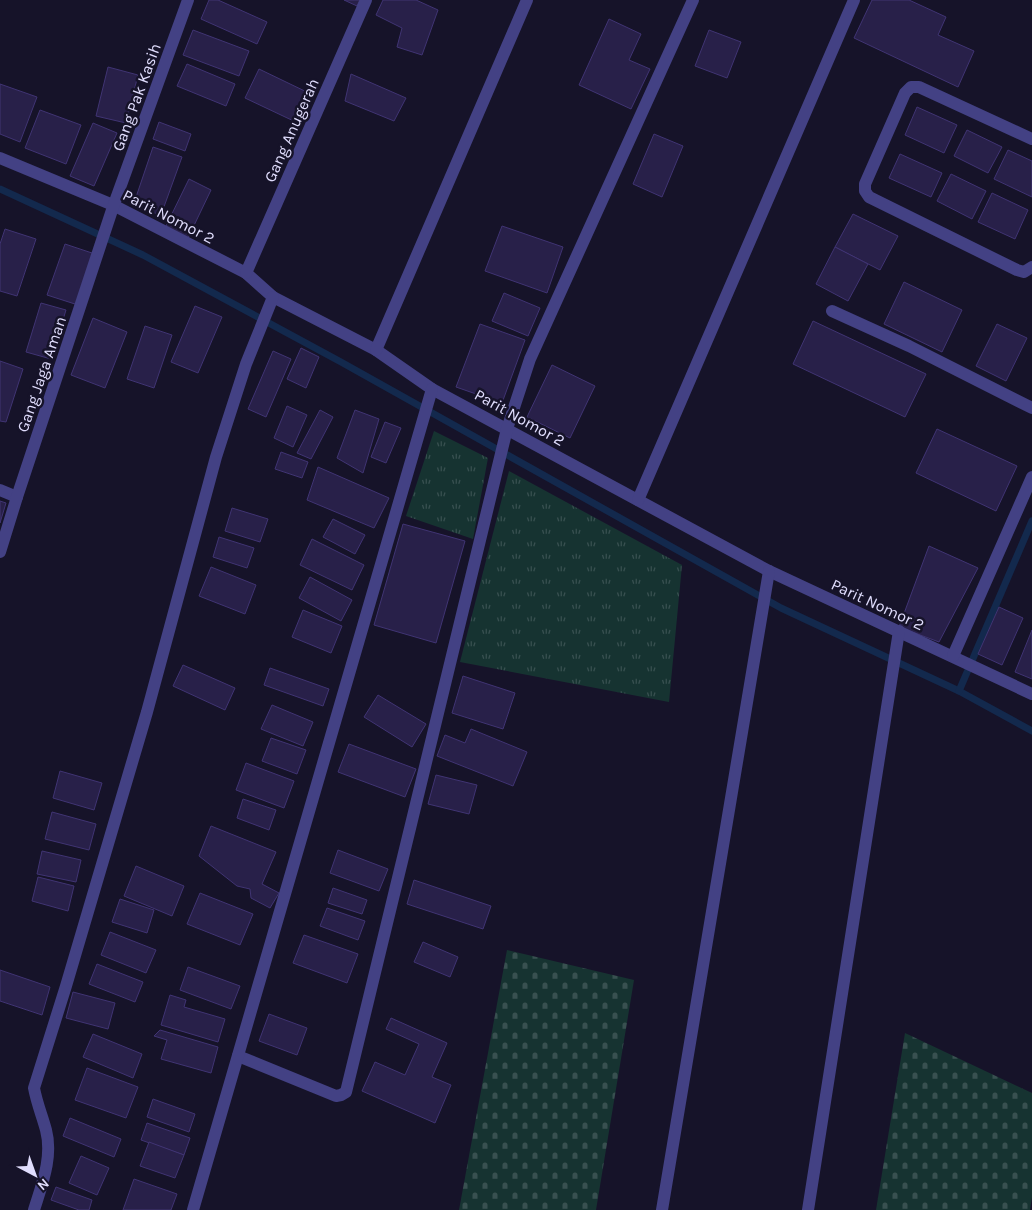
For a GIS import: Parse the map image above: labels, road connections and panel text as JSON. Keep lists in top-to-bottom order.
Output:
{
  "streets": {
    "street": [
      "Gang Pak Kasih",
      "Gang Anugerah",
      "Parit Nomor 2",
      "Gang Jaga Aman"
    ]
  },
  "crossings": [
    ["Gang Pak Kasih", "Parit Nomor 2"],
    ["Gang Pak Kasih", "Gang Jaga Aman"],
    ["Gang Anugerah", "Parit Nomor 2"],
    ["Parit Nomor 2", "Gang Jaga Aman"]
  ],
  "north": "bottom right"
}
